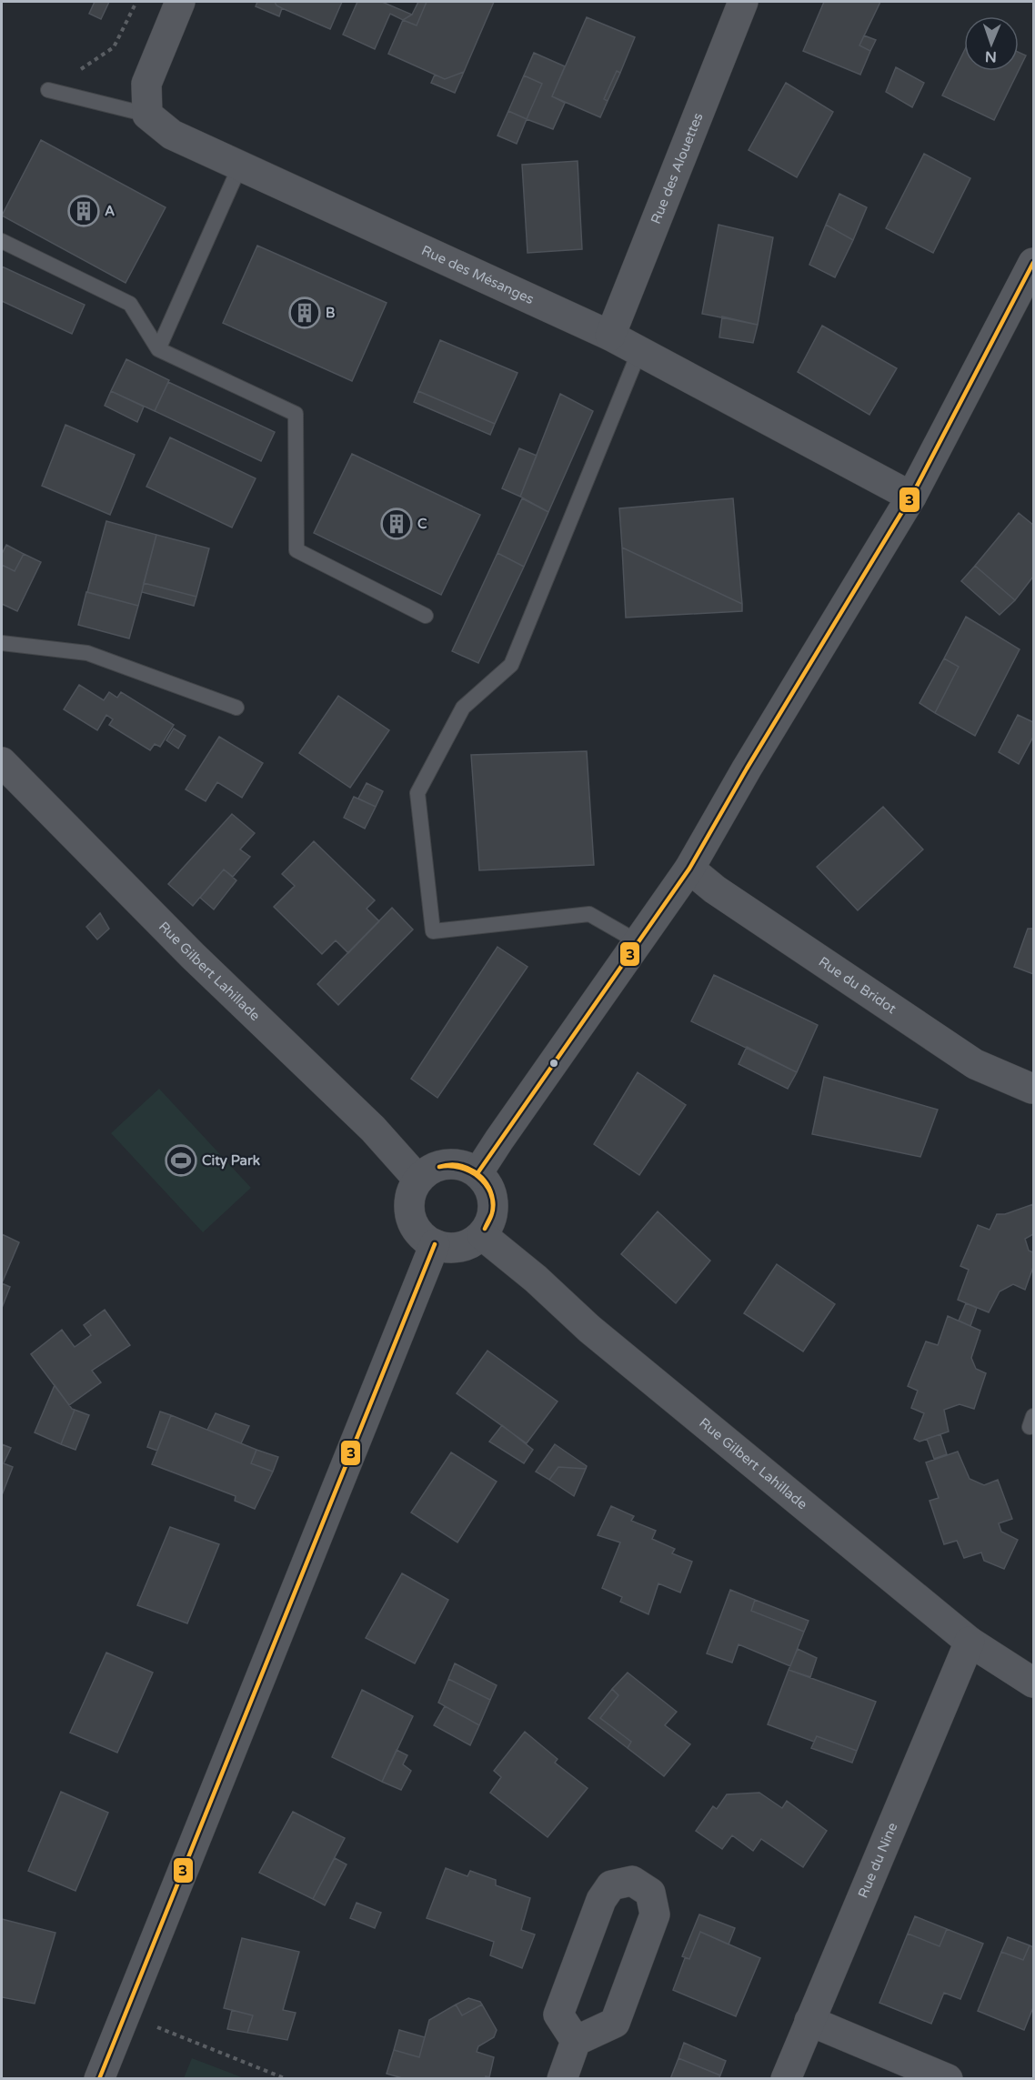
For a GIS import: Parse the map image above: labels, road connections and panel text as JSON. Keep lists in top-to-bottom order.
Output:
{
  "streets": {
    "street": [
      "Rue des Alouettes",
      "Rue des Mésanges",
      "Rue Gilbert Lahillade",
      "Rue du Bridot",
      "Rue du Nine"
    ]
  },
  "crossings": [
    ["Rue des Alouettes", "Rue des Mésanges"],
    ["Rue Gilbert Lahillade", "Rue du Nine"]
  ],
  "places": {
    "building": ["A", "B", "C"],
    "sports": ["City Park"]
  },
  "lines": ["transit line 3"],
  "north": "bottom"
}
